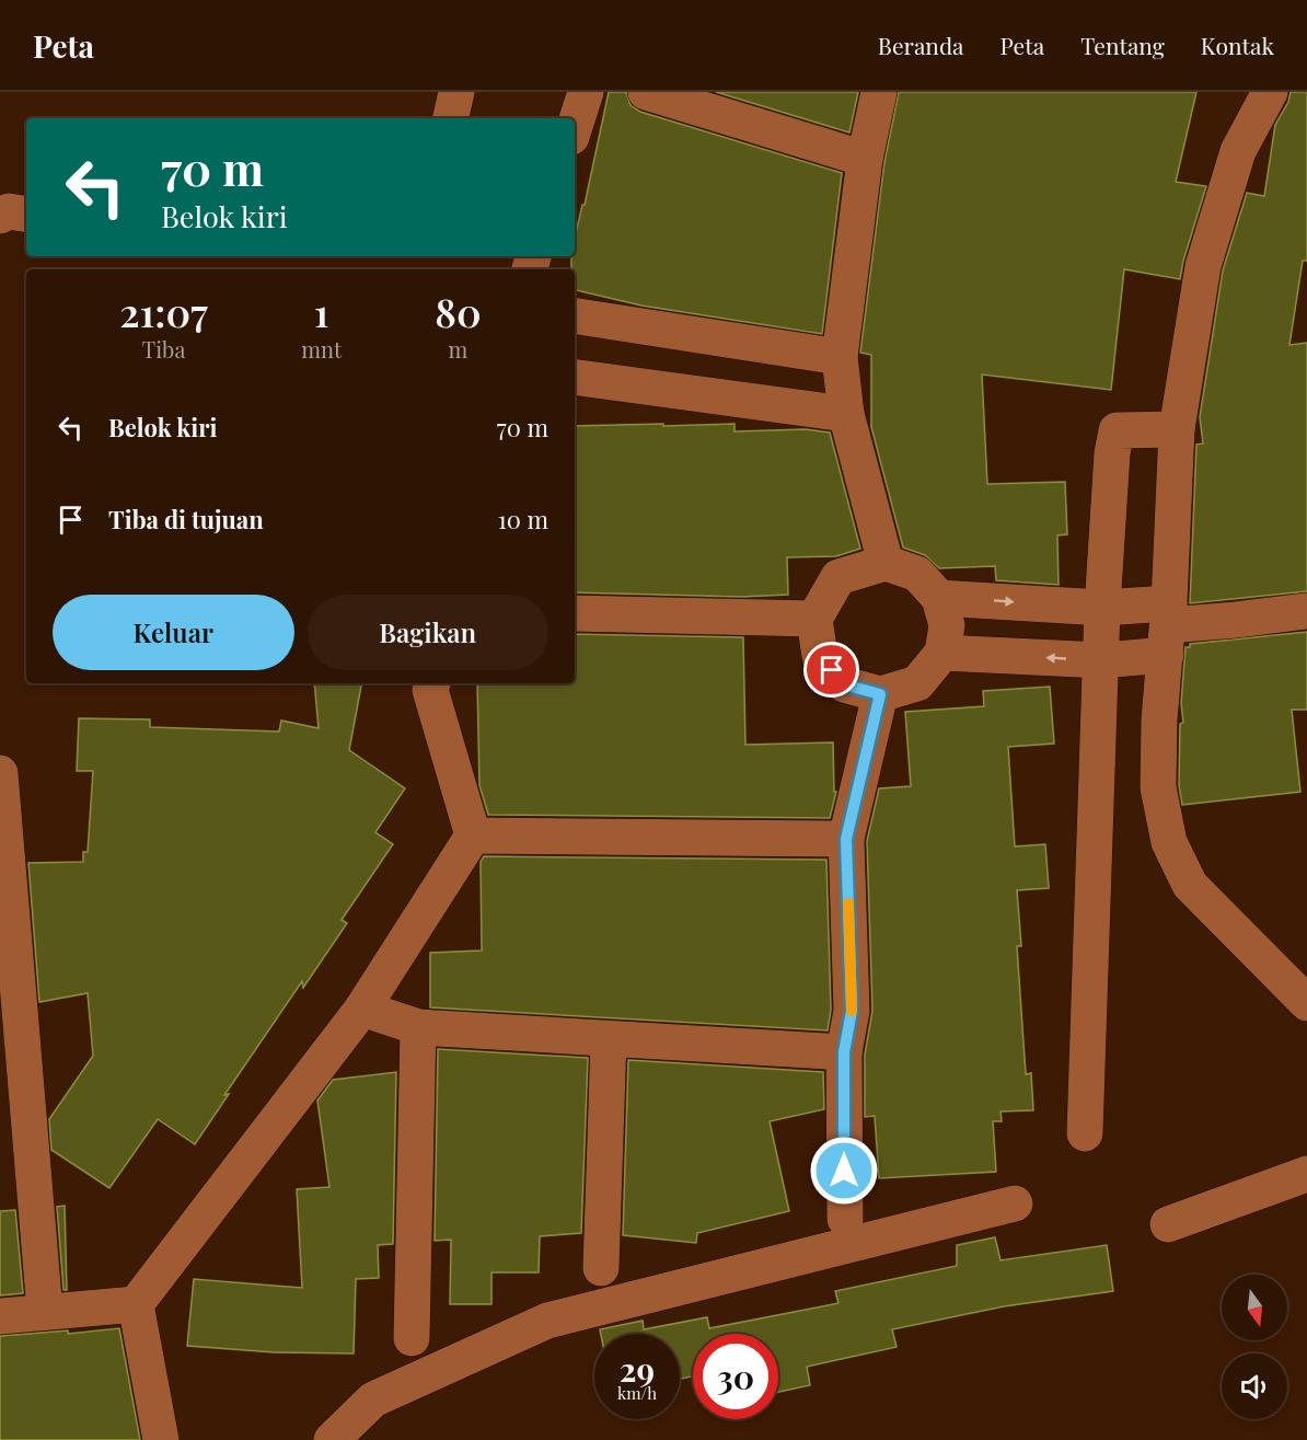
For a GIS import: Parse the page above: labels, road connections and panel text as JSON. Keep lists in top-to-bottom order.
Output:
{
  "north": "bottom",
  "page": {
    "header": "Peta",
    "nav": [
      "Beranda",
      "Peta",
      "Tentang",
      "Kontak"
    ],
    "turn": ["70 m", "Belok kiri"],
    "eta": [
      "21:07",
      "Tiba",
      "1",
      "mnt",
      "80",
      "m"
    ],
    "list": [
      {
        "name": "Belok kiri",
        "value": "70 m"
      },
      {
        "name": "Tiba di tujuan",
        "value": "10 m"
      }
    ],
    "buttons": ["Keluar", "Bagikan"],
    "speed": "29 km/h",
    "limit": "30"
  }
}
